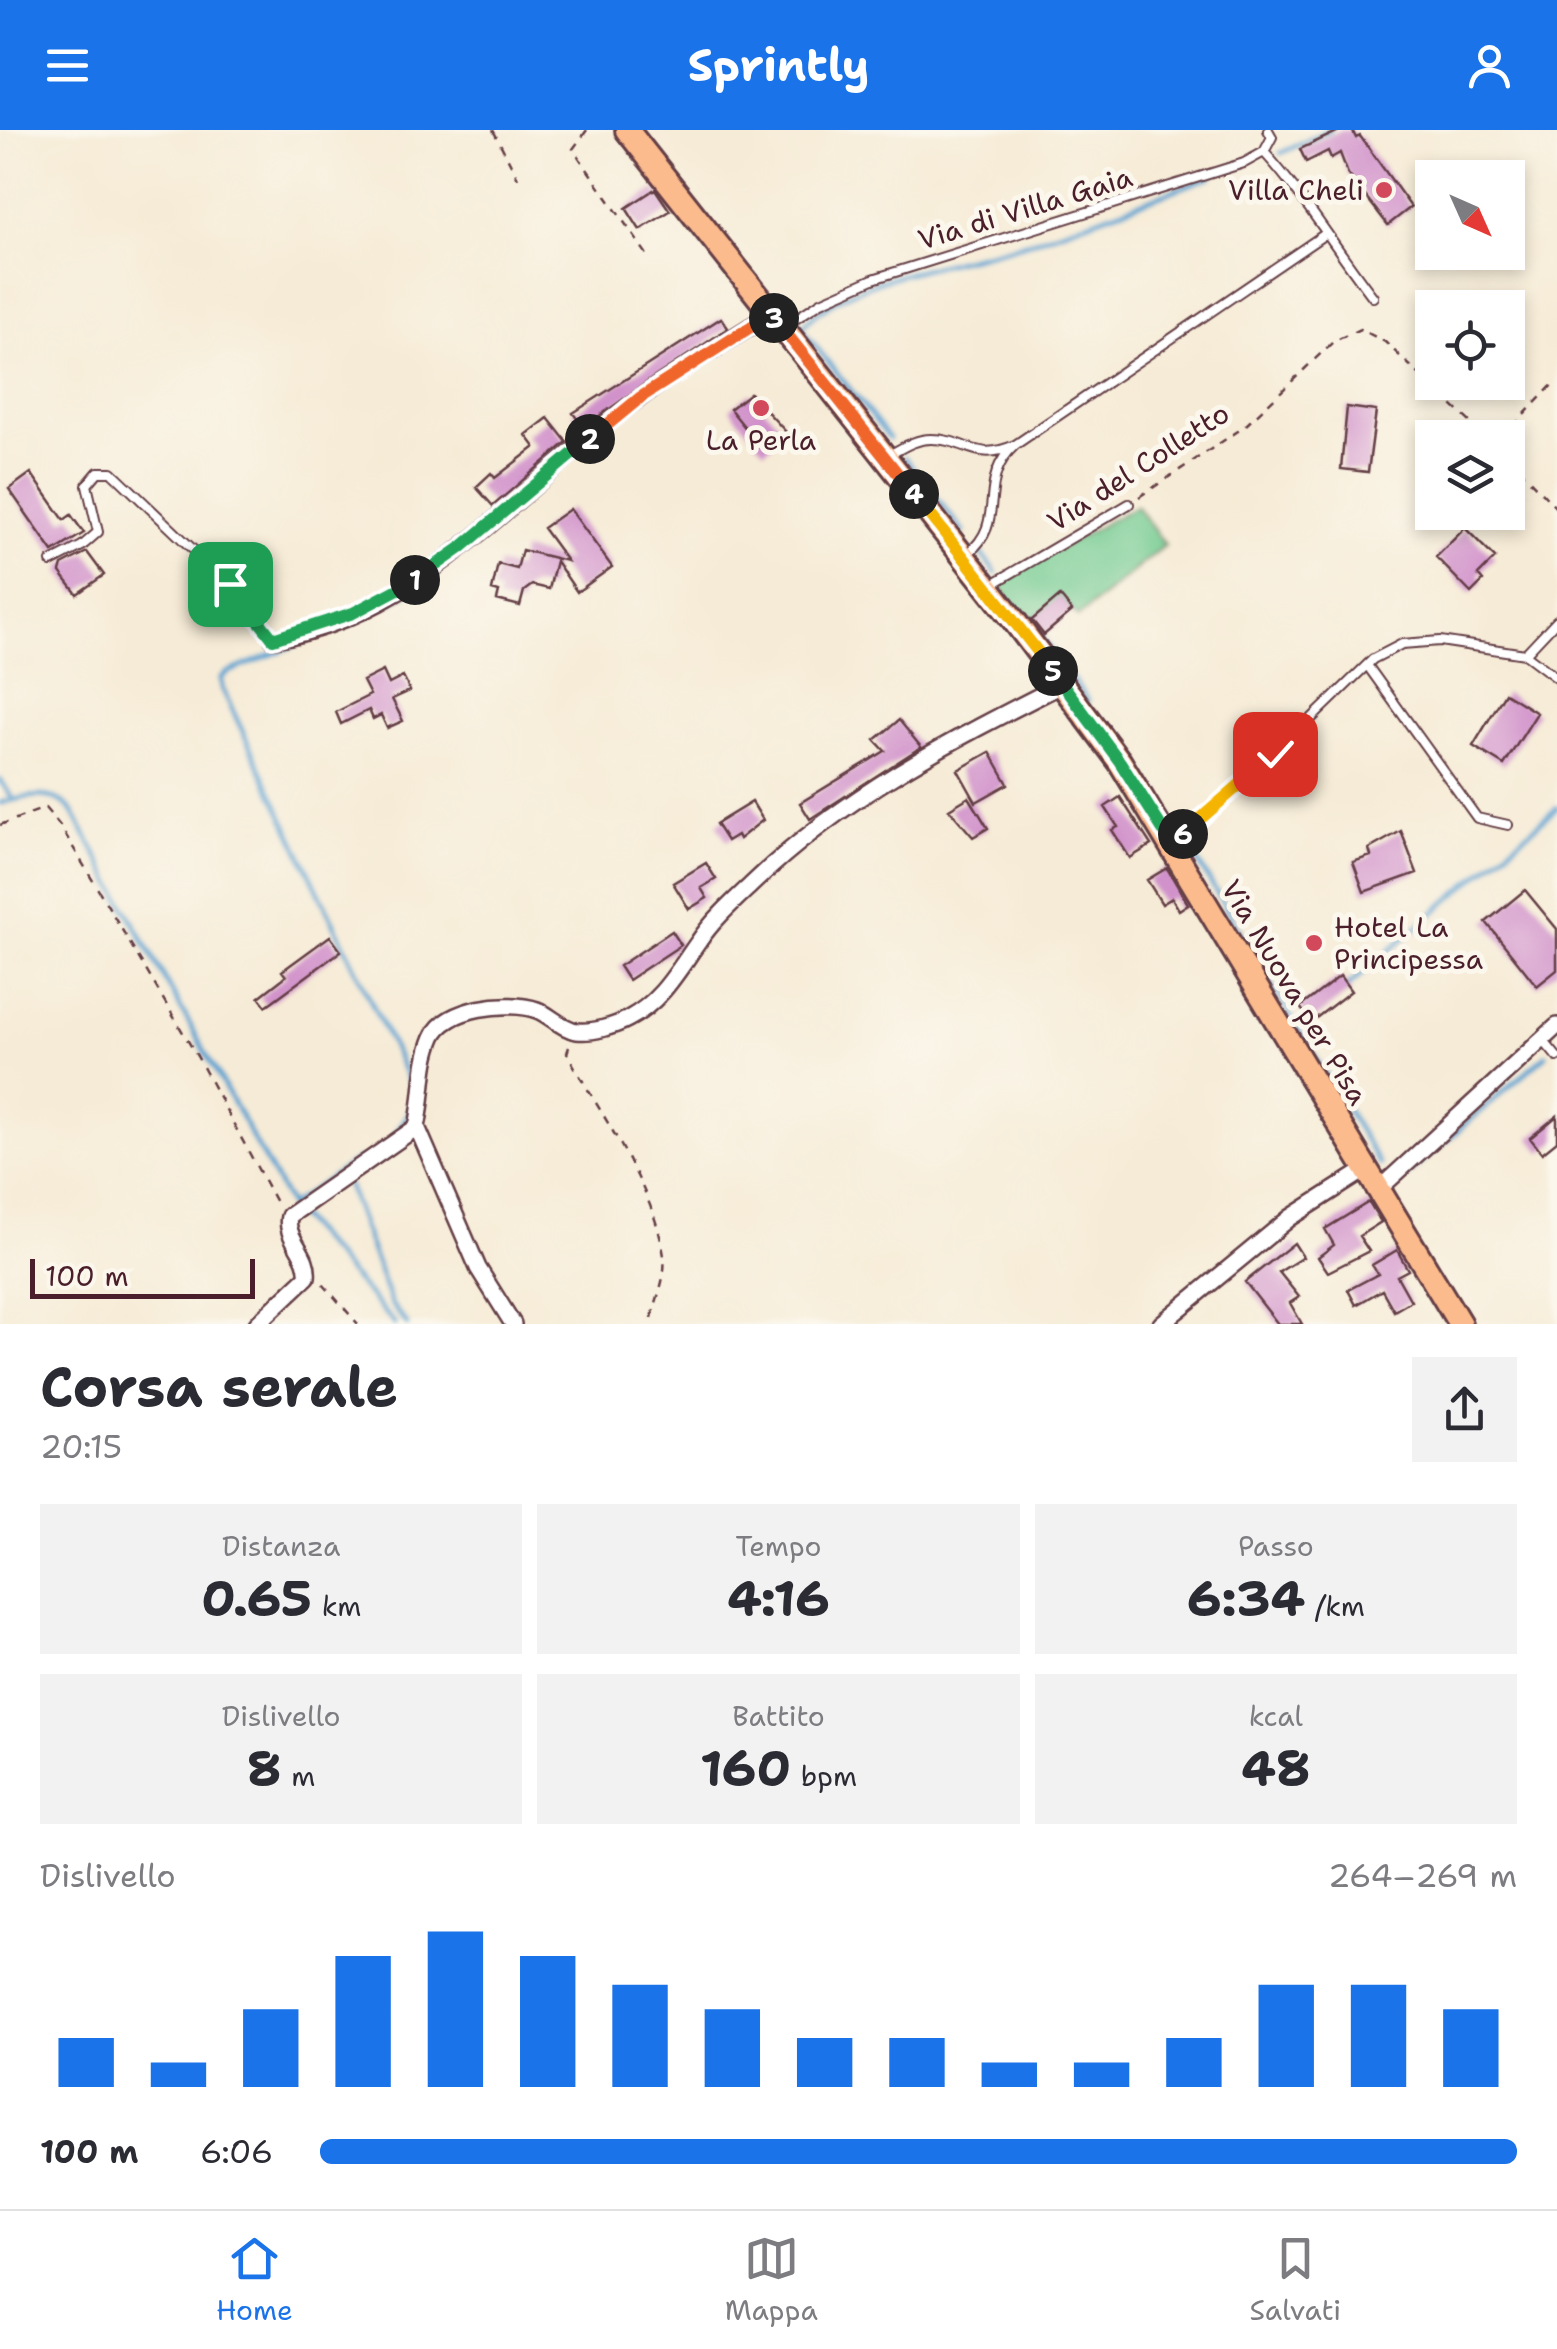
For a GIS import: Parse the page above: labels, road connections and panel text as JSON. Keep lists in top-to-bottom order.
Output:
{
  "streets": {
    "main road": ["Via Nuova per Pisa"],
    "lane": ["Via di Villa Gaia", "Via del Colletto"]
  },
  "crossings": [
    ["Via di Villa Gaia", "Via Nuova per Pisa"],
    ["Via del Colletto", "Via Nuova per Pisa"]
  ],
  "places": ["Villa Cheli", "La Perla", "Hotel La Principessa"],
  "scale_bar": "100 m",
  "north": "bottom right",
  "page": {
    "header": "Sprintly",
    "pins": [
      "3",
      "2",
      "4",
      "1",
      "5",
      "6"
    ],
    "scale": "100 m",
    "heading": ["Corsa serale", "20:15"],
    "stats": [
      ["Distanza", "0.65 km"],
      ["Tempo", "4:16"],
      ["Passo", "6:34 /km"],
      ["Dislivello", "8 m"],
      ["Battito", "160 bpm"],
      ["kcal", "48"]
    ],
    "chart": ["Dislivello", "264–269 m"],
    "list": [
      {
        "name": "100 m",
        "note": "6:06"
      }
    ],
    "tabs": ["Home", "Mappa", "Salvati"]
  }
}
